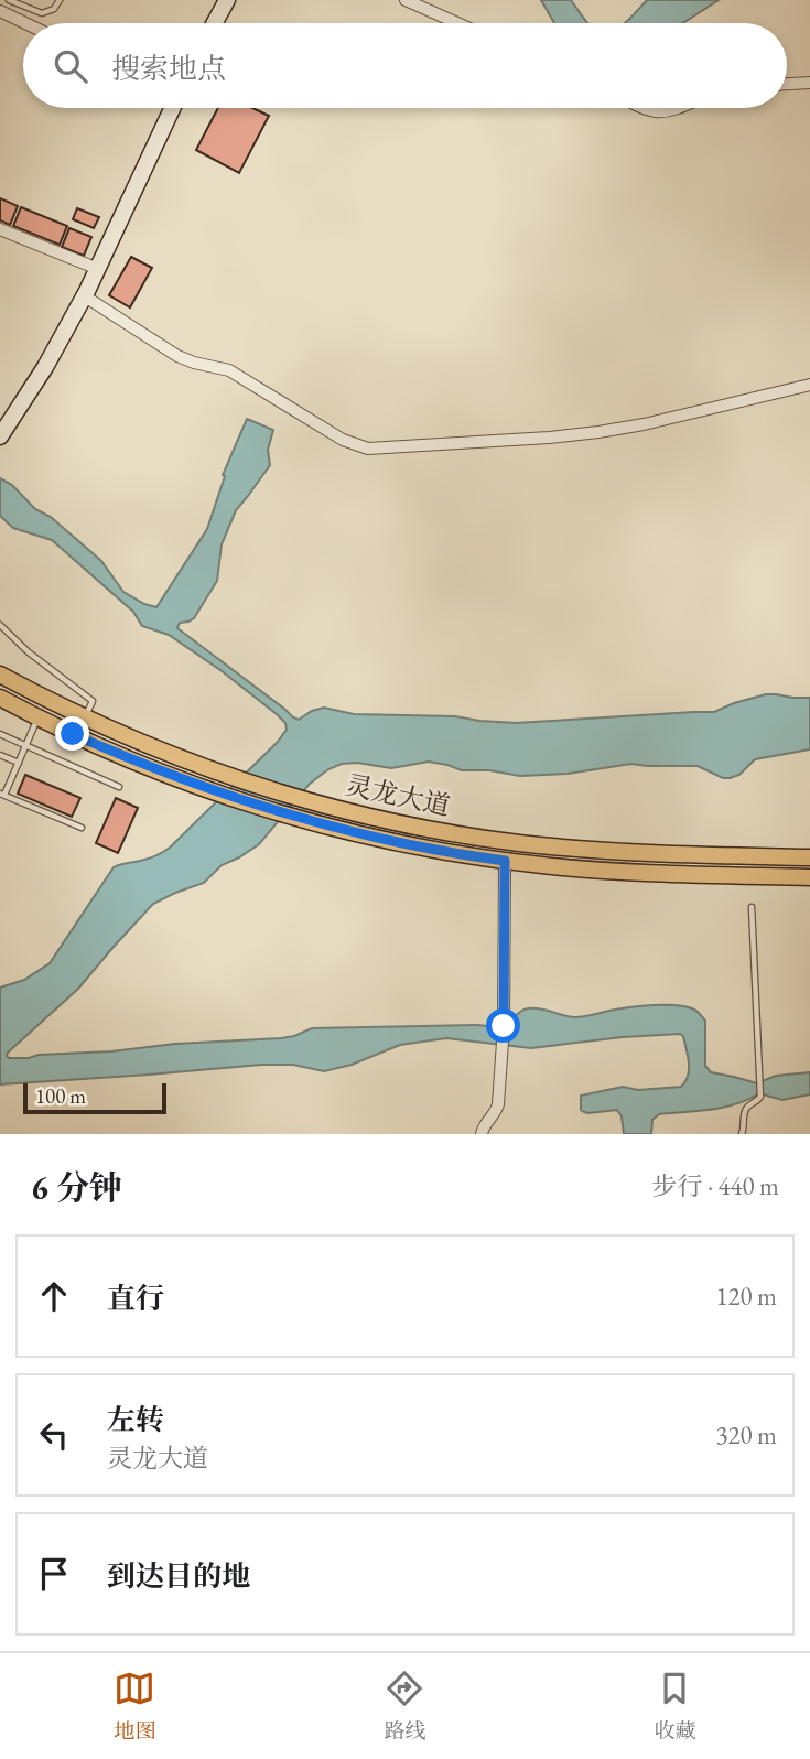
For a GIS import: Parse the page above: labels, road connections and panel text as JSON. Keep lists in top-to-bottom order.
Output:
{
  "streets": {
    "main road": ["灵龙大道"]
  },
  "scale_bar": "100 m",
  "page": {
    "search": "搜索地点",
    "scale": "100 m",
    "heading": ["6 分钟", "步行 · 440 m"],
    "list": [
      ["直行", "120 m"],
      ["左转", "灵龙大道", "320 m"],
      "到达目的地"
    ],
    "nav": ["地图", "路线", "收藏"]
  }
}
